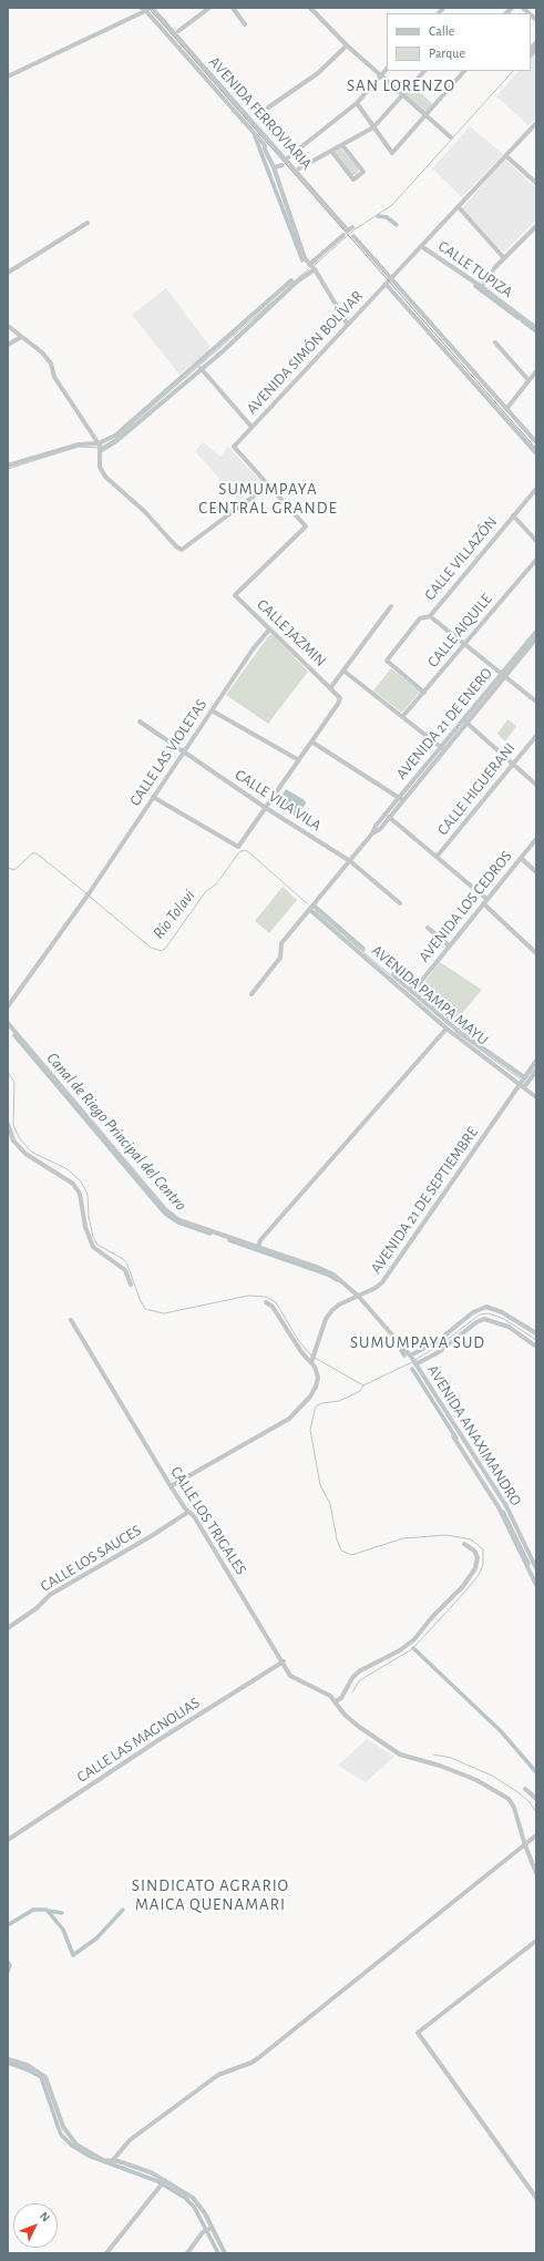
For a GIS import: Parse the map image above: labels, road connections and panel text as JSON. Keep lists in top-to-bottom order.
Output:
{
  "streets": {
    "street": [
      "AVENIDA FERROVIARIA",
      "CALLE TUPIZA",
      "AVENIDA SIMÓN BOLÍVAR",
      "CALLE VILLAZÓN",
      "CALLE AIQUILE",
      "CALLE JAZMIN",
      "AVENIDA 21 DE ENERO",
      "CALLE LAS VIOLETAS",
      "CALLE HIGUERANI",
      "CALLE VILA VILA",
      "AVENIDA LOS CEDROS",
      "AVENIDA PAMPA MAYU",
      "AVENIDA 21 DE SEPTIEMBRE",
      "AVENIDA ANAXIMANDRO",
      "CALLE LOS TRIGALES",
      "CALLE LOS SAUCES",
      "CALLE LAS MAGNOLIAS"
    ]
  },
  "crossings": [
    ["CALLE TUPIZA", "AVENIDA SIMÓN BOLÍVAR"],
    ["AVENIDA SIMÓN BOLÍVAR", "CALLE JAZMIN"],
    ["CALLE VILLAZÓN", "CALLE AIQUILE"],
    ["CALLE JAZMIN", "CALLE LAS VIOLETAS"],
    ["AVENIDA 21 DE ENERO", "CALLE VILA VILA"],
    ["AVENIDA 21 DE ENERO", "AVENIDA PAMPA MAYU"],
    ["CALLE LAS VIOLETAS", "CALLE VILA VILA"],
    ["AVENIDA LOS CEDROS", "AVENIDA PAMPA MAYU"],
    ["AVENIDA PAMPA MAYU", "AVENIDA 21 DE SEPTIEMBRE"],
    ["AVENIDA 21 DE SEPTIEMBRE", "AVENIDA ANAXIMANDRO"],
    ["CALLE LOS TRIGALES", "CALLE LOS SAUCES"],
    ["CALLE LOS TRIGALES", "CALLE LAS MAGNOLIAS"]
  ],
  "districts": [
    "SAN LORENZO",
    "SUMUMPAYA CENTRAL GRANDE",
    "SUMUMPAYA SUD",
    "SINDICATO AGRARIO MAICA QUENAMARI"
  ],
  "water": ["Río Tolavi", "Canal de Riego Principal del Centro"],
  "legend": ["Calle", "Parque"],
  "north": "top right"
}
